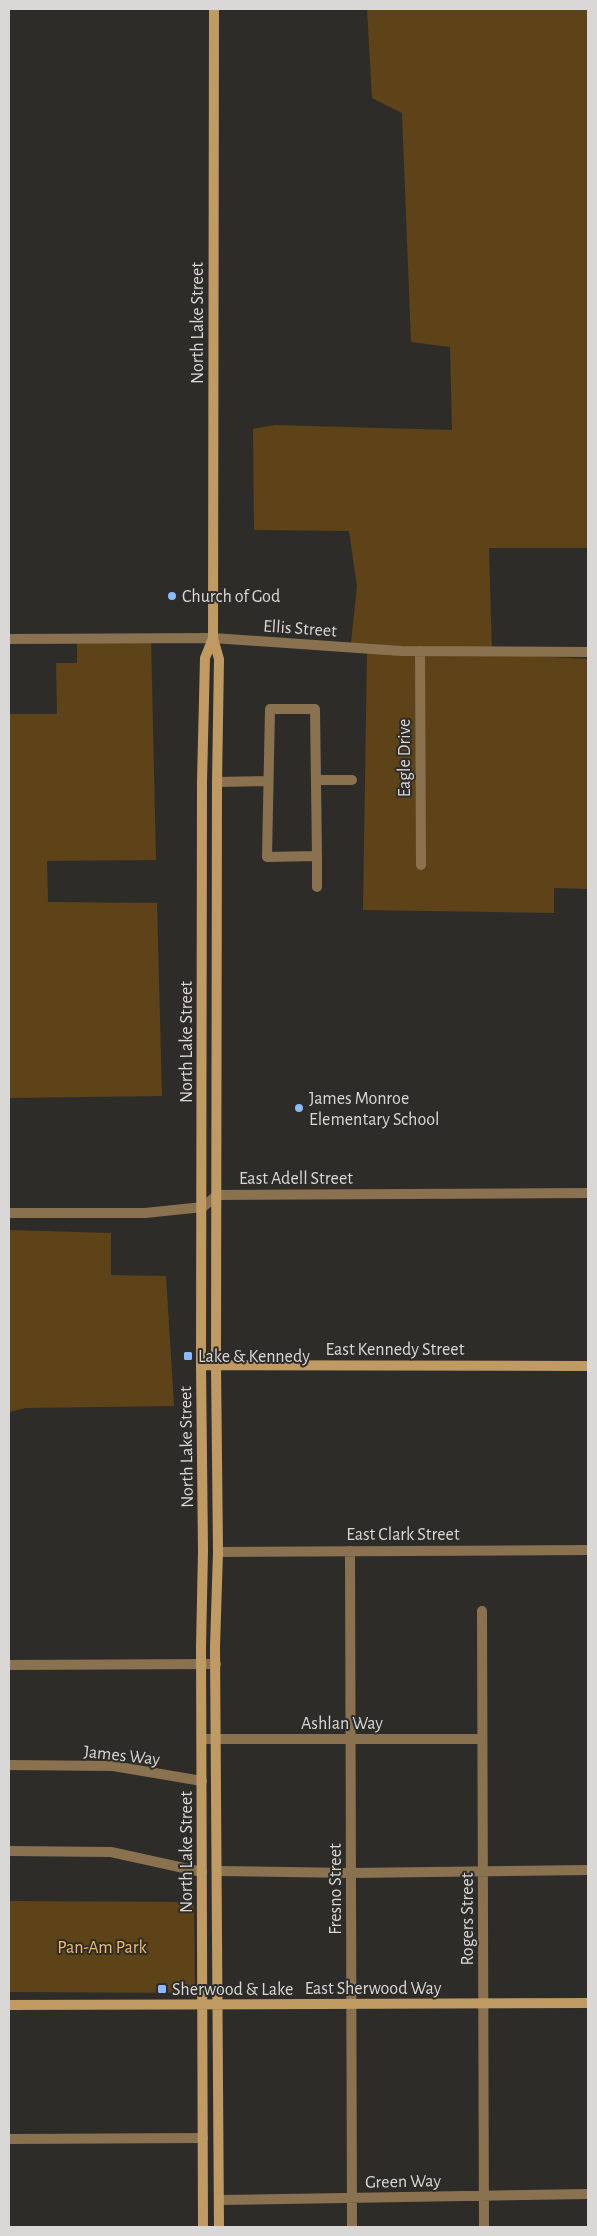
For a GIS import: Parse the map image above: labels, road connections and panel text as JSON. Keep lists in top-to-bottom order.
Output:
{
  "streets": {
    "street": [
      "North Lake Street",
      "Ellis Street",
      "Eagle Drive",
      "East Adell Street",
      "East Kennedy Street",
      "East Clark Street",
      "Ashlan Way",
      "James Way",
      "Fresno Street",
      "Rogers Street",
      "East Sherwood Way",
      "Green Way"
    ]
  },
  "crossings": [
    ["North Lake Street", "Ellis Street"],
    ["North Lake Street", "East Adell Street"],
    ["North Lake Street", "East Kennedy Street"],
    ["North Lake Street", "East Clark Street"],
    ["North Lake Street", "Ashlan Way"],
    ["North Lake Street", "James Way"],
    ["North Lake Street", "East Sherwood Way"],
    ["North Lake Street", "Green Way"],
    ["Ellis Street", "Eagle Drive"],
    ["East Clark Street", "Fresno Street"],
    ["Ashlan Way", "Fresno Street"],
    ["Ashlan Way", "Rogers Street"],
    ["Fresno Street", "East Sherwood Way"],
    ["Fresno Street", "Green Way"],
    ["Rogers Street", "East Sherwood Way"],
    ["Rogers Street", "Green Way"]
  ],
  "parks": ["Pan-Am Park"],
  "places": {
    "other": ["Church of God", "James Monroe Elementary School"],
    "transit": ["Lake & Kennedy", "Sherwood & Lake"]
  }
}
